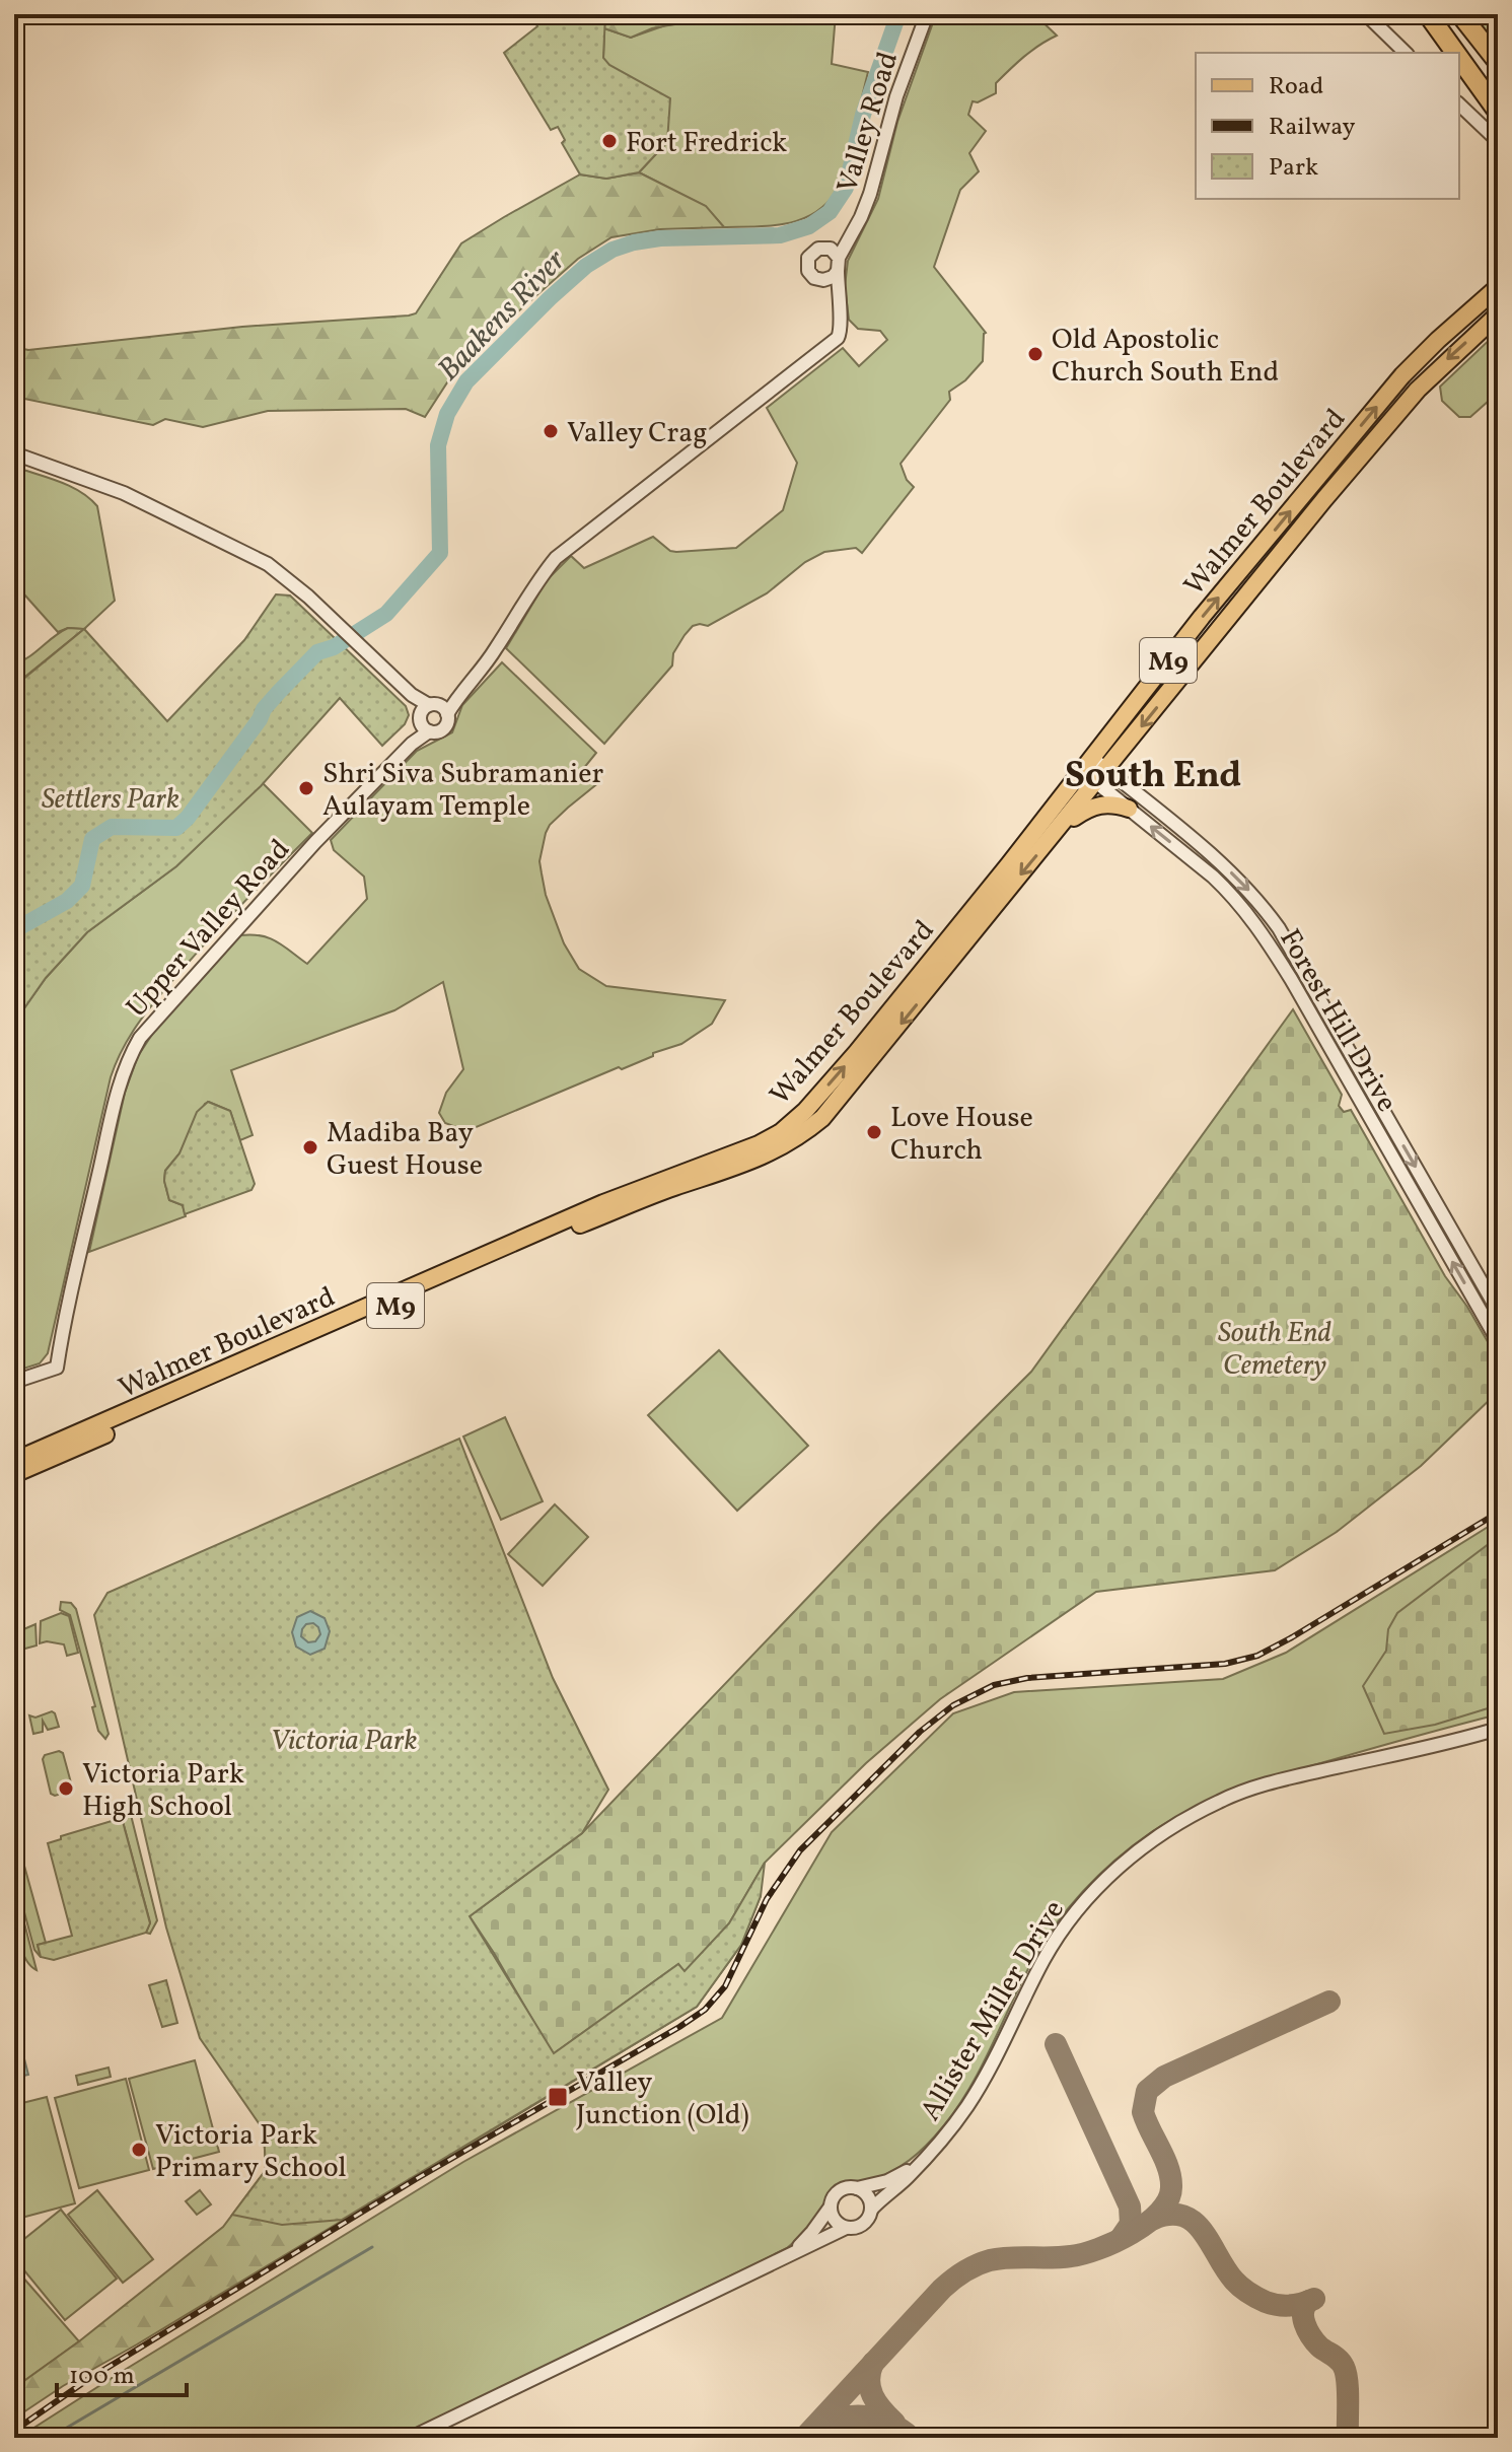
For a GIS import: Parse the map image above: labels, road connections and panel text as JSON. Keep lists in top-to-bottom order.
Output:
{
  "streets": {
    "main road": ["Walmer Boulevard", "M9"],
    "street": [
      "Valley Road",
      "Upper Valley Road",
      "Forest Hill Drive",
      "Allister Miller Drive"
    ]
  },
  "crossings": [
    ["Valley Road", "Upper Valley Road"],
    ["Walmer Boulevard", "Forest Hill Drive"]
  ],
  "districts": ["South End"],
  "water": ["Baakens River"],
  "parks": ["Settlers Park", "South End Cemetery", "Victoria Park"],
  "places": {
    "other": [
      "Fort Fredrick",
      "Old Apostolic Church South End",
      "Valley Crag",
      "Shri Siva Subramanier Aulayam Temple",
      "Love House Church",
      "Madiba Bay Guest House",
      "Victoria Park High School",
      "Victoria Park Primary School"
    ],
    "transit": ["Valley Junction (Old)"]
  },
  "legend": ["Road", "Railway", "Park"],
  "scale_bar": "100 m"
}
